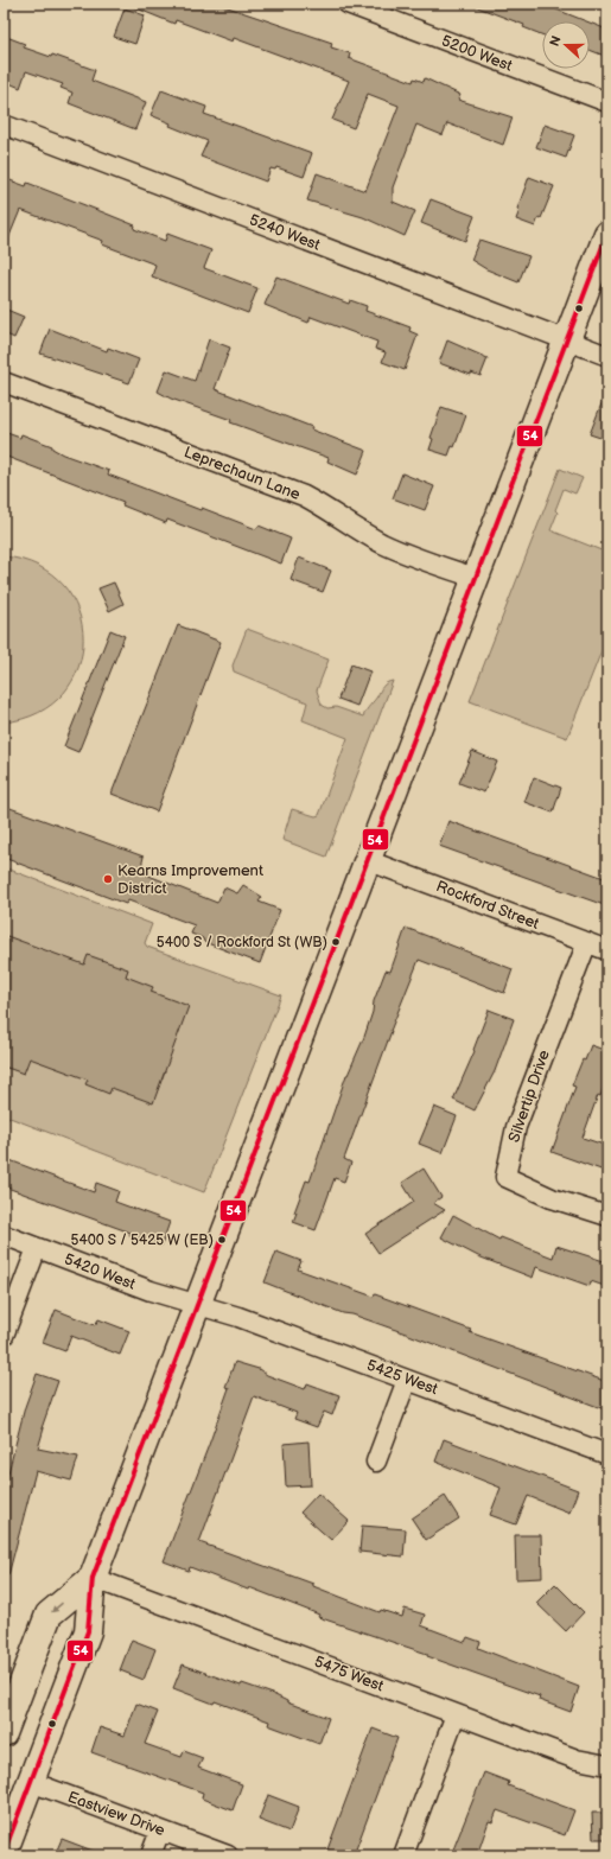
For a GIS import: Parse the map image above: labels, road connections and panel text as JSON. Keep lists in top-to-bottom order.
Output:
{
  "streets": {
    "street": [
      "5200 West",
      "5240 West",
      "Leprechaun Lane",
      "Rockford Street",
      "Silvertip Drive",
      "5420 West",
      "5425 West",
      "5475 West",
      "Eastview Drive"
    ]
  },
  "crossings": [
    ["Rockford Street", "Silvertip Drive"],
    ["5420 West", "5425 West"]
  ],
  "places": ["Kearns Improvement District", "5400 S / Rockford St (WB)", "5400 S / 5425 W (EB)"],
  "lines": ["transit line 54"],
  "north": "left"
}
